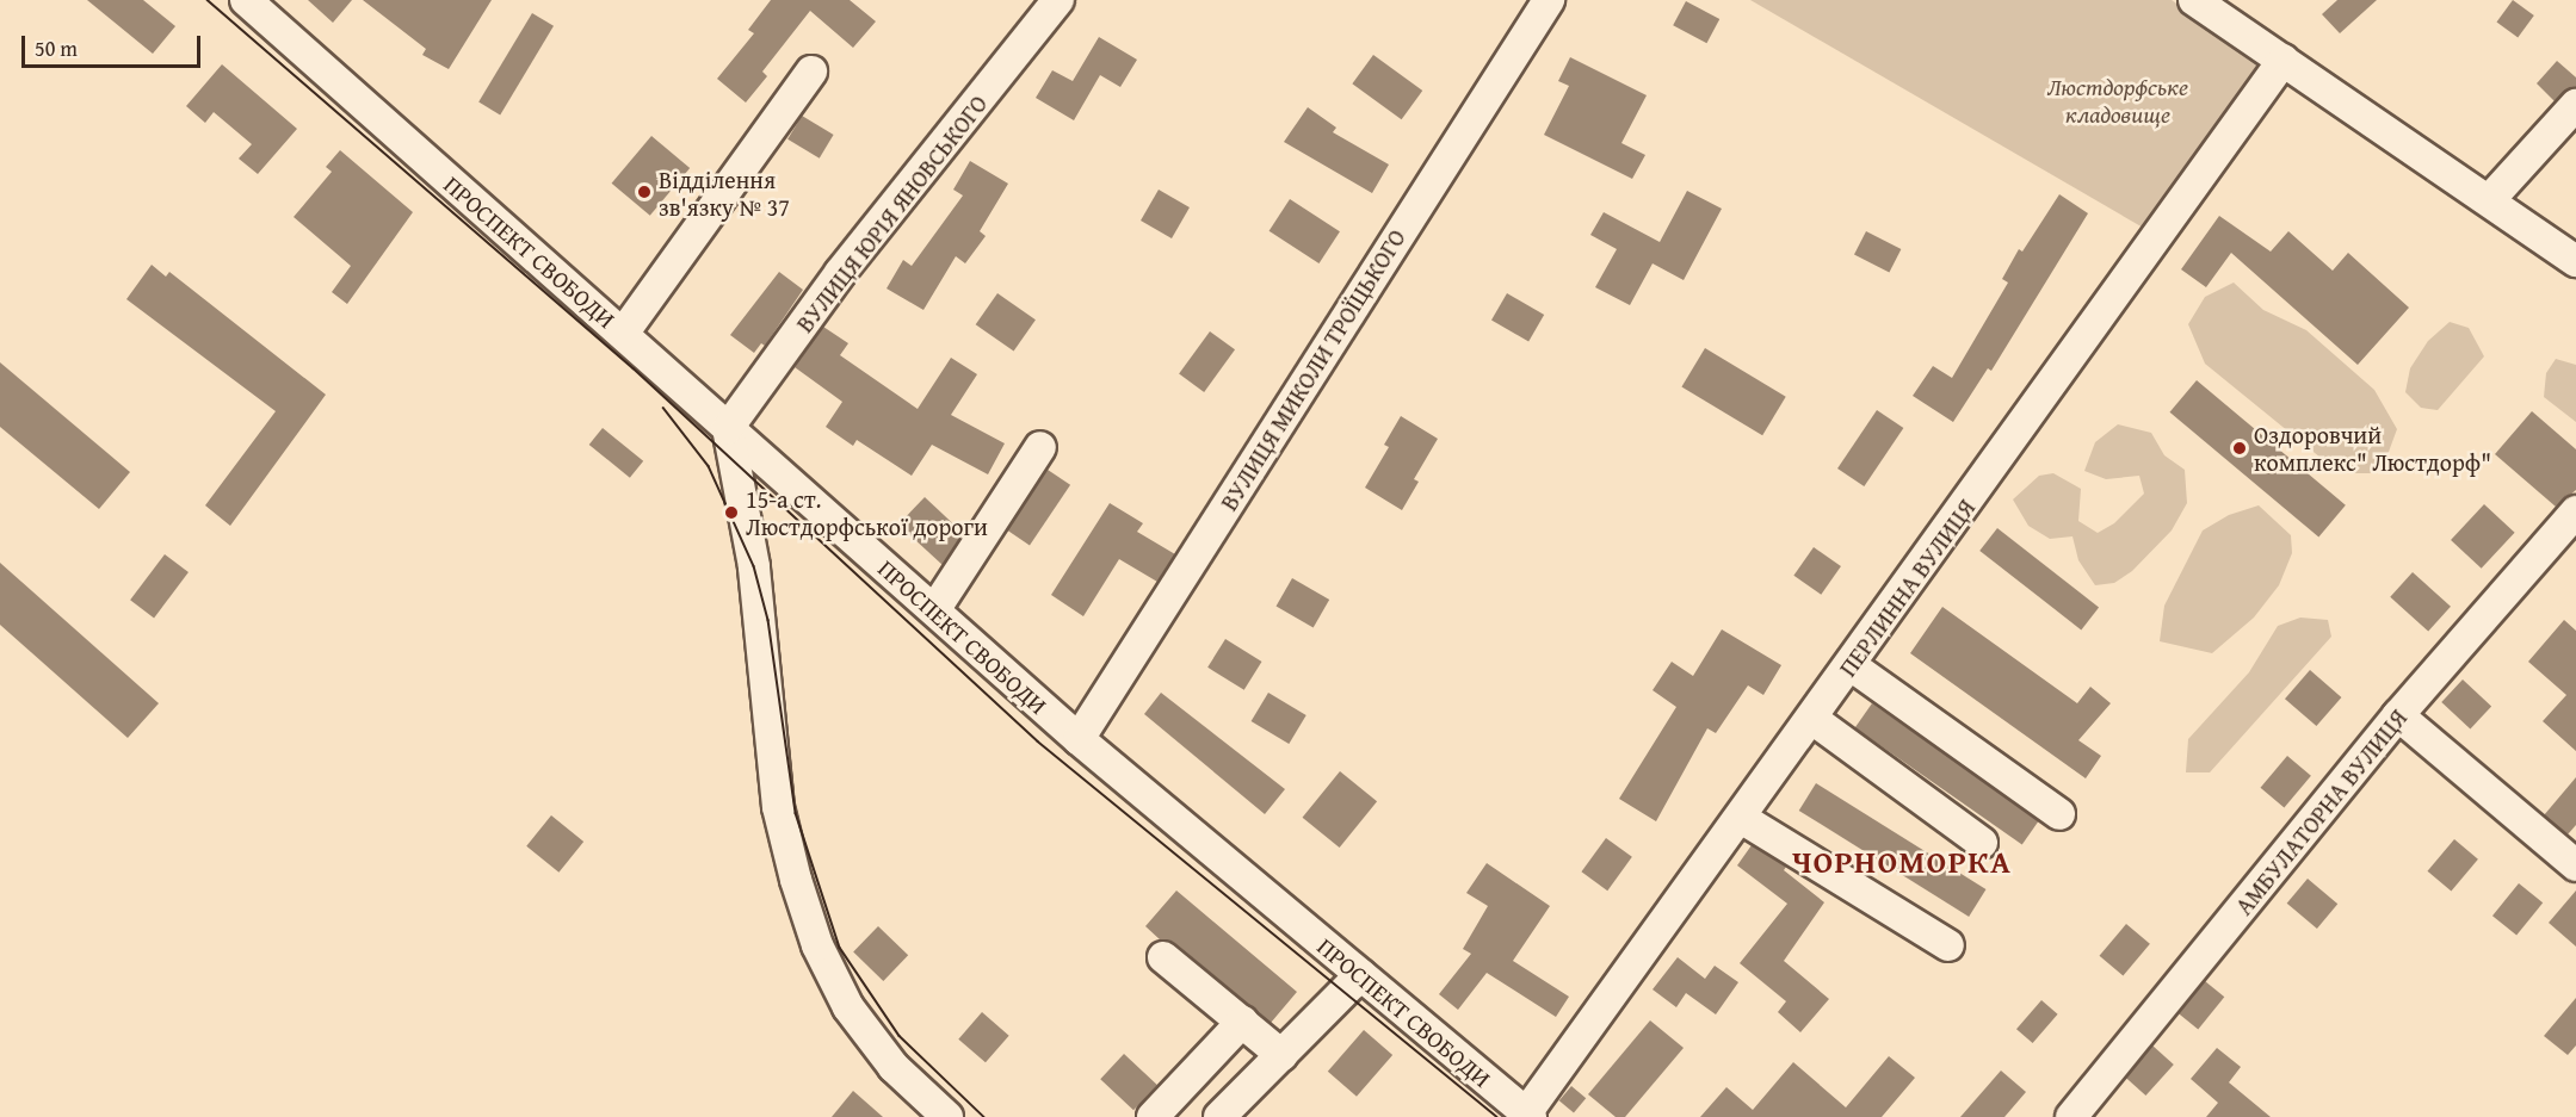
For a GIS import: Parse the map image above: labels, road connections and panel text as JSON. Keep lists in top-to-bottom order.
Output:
{
  "streets": {
    "street": [
      "ВУЛИЦЯ ЮРІЯ ЯНОВСЬКОГО",
      "ПРОСПЕКТ СВОБОДИ",
      "ВУЛИЦЯ МИКОЛИ ТРОЇЦЬКОГО",
      "ПЕРЛИННА ВУЛИЦЯ",
      "АМБУЛАТОРНА ВУЛИЦЯ"
    ]
  },
  "crossings": [
    ["ВУЛИЦЯ ЮРІЯ ЯНОВСЬКОГО", "ПРОСПЕКТ СВОБОДИ"],
    ["ПРОСПЕКТ СВОБОДИ", "ВУЛИЦЯ МИКОЛИ ТРОЇЦЬКОГО"],
    ["ПРОСПЕКТ СВОБОДИ", "ПЕРЛИННА ВУЛИЦЯ"]
  ],
  "districts": ["ЧОРНОМОРКА"],
  "parks": ["Люстдорфське кладовище"],
  "places": ["Відділення зв'язку № 37", "Оздоровчий комплекс\" Люстдорф\"", "15-а ст. Люстдорфської дороги"],
  "scale_bar": "50 m"
}
